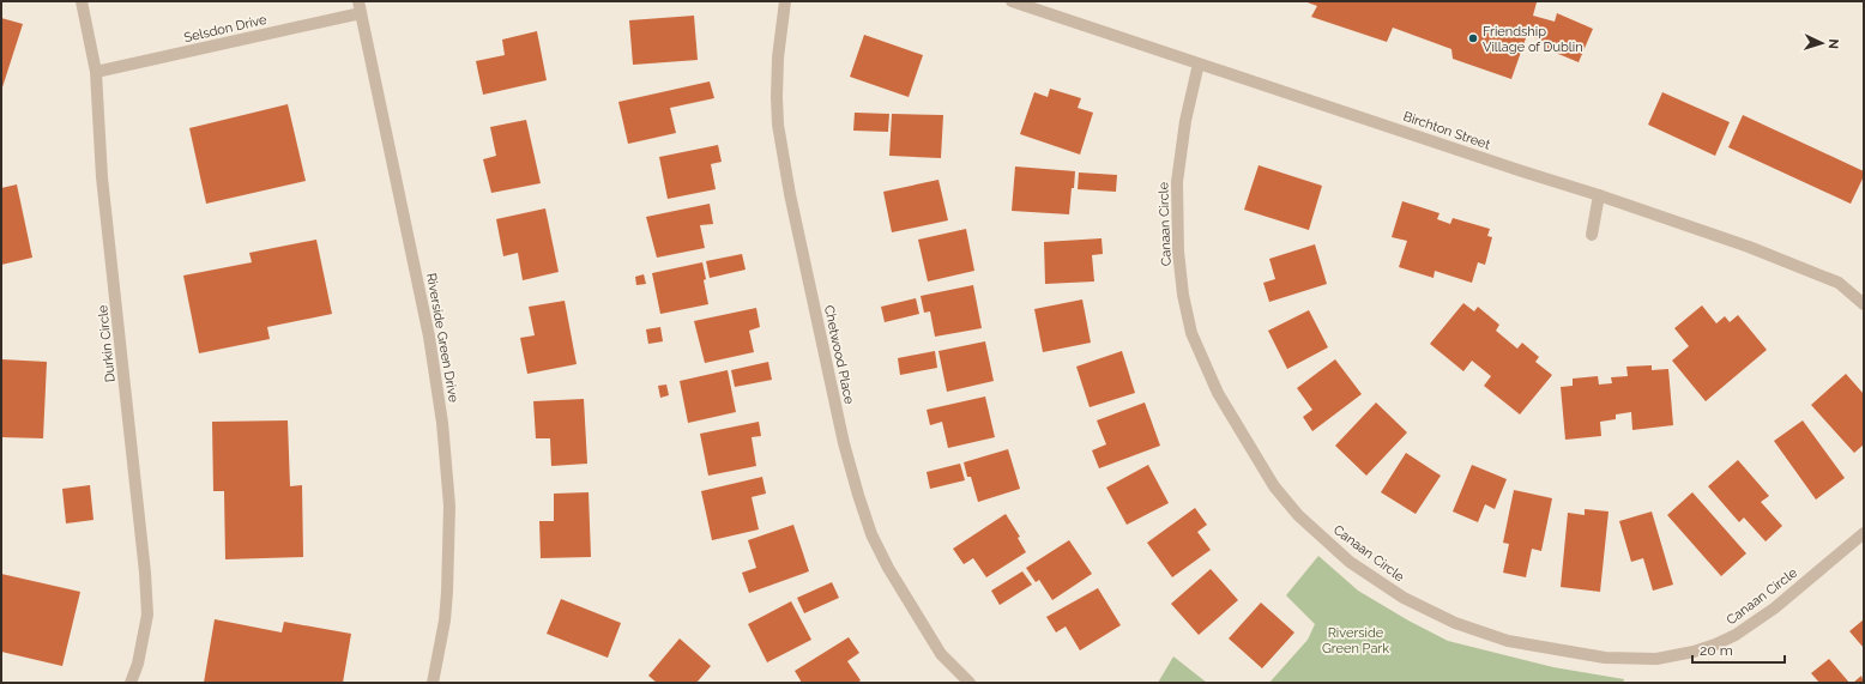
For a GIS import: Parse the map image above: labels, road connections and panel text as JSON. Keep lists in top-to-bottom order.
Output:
{
  "streets": {
    "street": [
      "Selsdon Drive",
      "Birchton Street",
      "Canaan Circle",
      "Riverside Green Drive",
      "Durkin Circle",
      "Chetwood Place"
    ]
  },
  "crossings": [
    ["Selsdon Drive", "Riverside Green Drive"],
    ["Selsdon Drive", "Durkin Circle"],
    ["Birchton Street", "Canaan Circle"]
  ],
  "parks": ["Riverside Green Park"],
  "places": ["Friendship Village of Dublin"],
  "scale_bar": "20 m",
  "north": "right"
}
